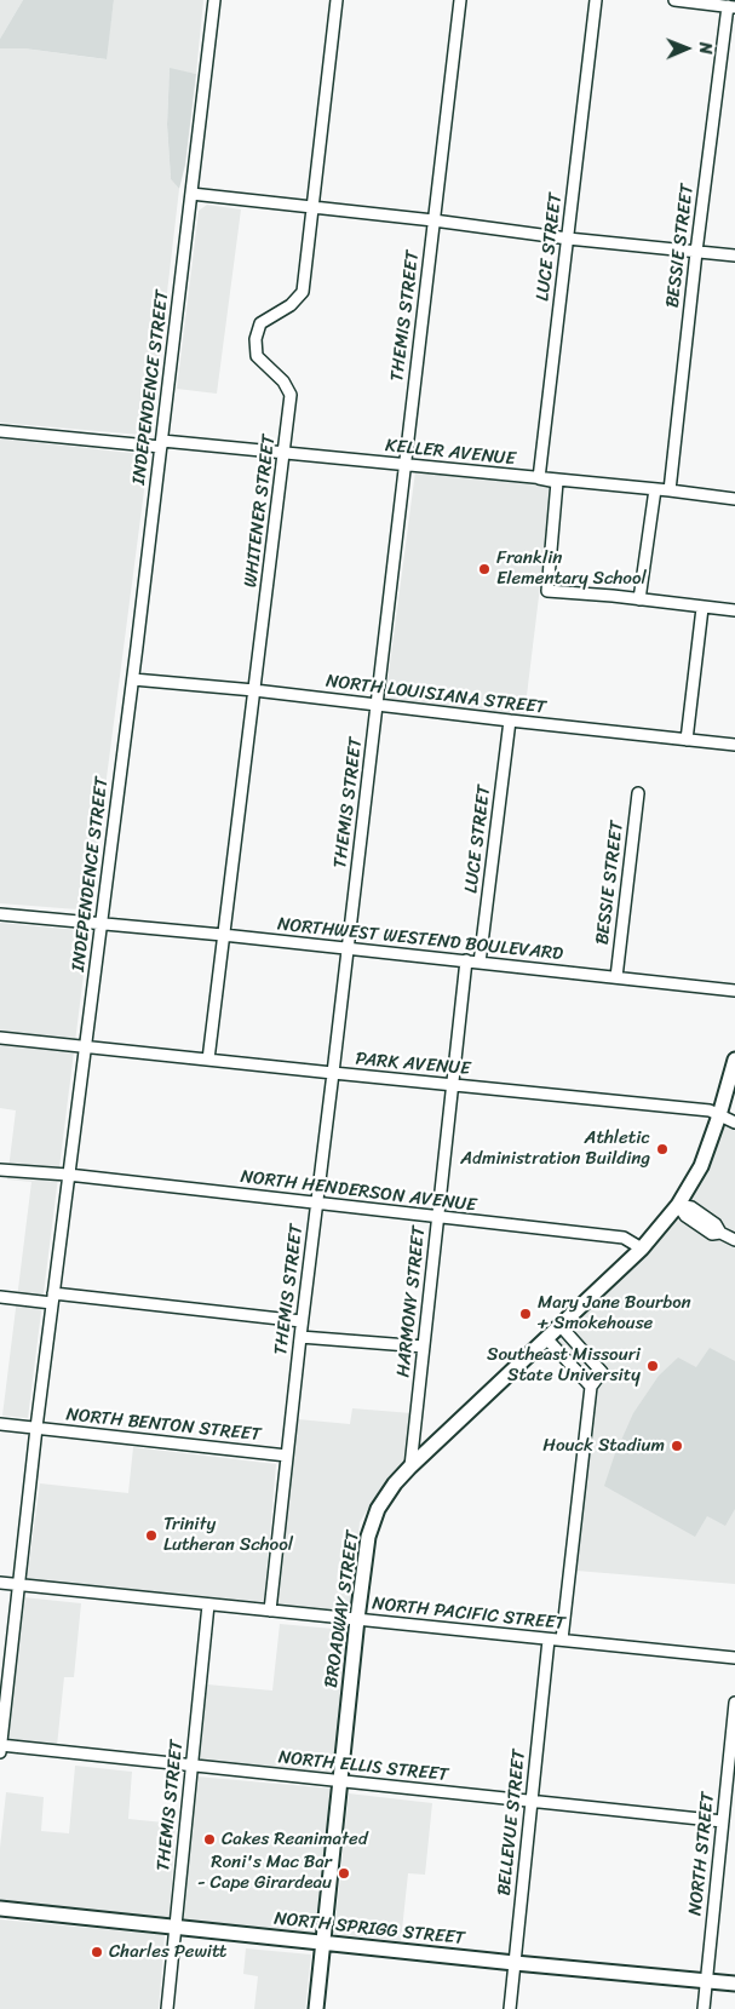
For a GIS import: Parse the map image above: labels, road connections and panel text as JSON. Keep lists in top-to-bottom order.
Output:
{
  "streets": {
    "main road": ["BROADWAY STREET", "NORTH SPRIGG STREET"],
    "street": [
      "BESSIE STREET",
      "LUCE STREET",
      "THEMIS STREET",
      "INDEPENDENCE STREET",
      "KELLER AVENUE",
      "WHITENER STREET",
      "NORTH LOUISIANA STREET",
      "NORTHWEST WESTEND BOULEVARD",
      "PARK AVENUE",
      "NORTH HENDERSON AVENUE",
      "HARMONY STREET",
      "NORTH BENTON STREET",
      "NORTH PACIFIC STREET",
      "NORTH ELLIS STREET",
      "BELLEVUE STREET",
      "NORTH STREET"
    ]
  },
  "crossings": [
    ["BESSIE STREET", "KELLER AVENUE"],
    ["BESSIE STREET", "NORTHWEST WESTEND BOULEVARD"],
    ["LUCE STREET", "KELLER AVENUE"],
    ["LUCE STREET", "NORTH LOUISIANA STREET"],
    ["LUCE STREET", "NORTHWEST WESTEND BOULEVARD"],
    ["THEMIS STREET", "KELLER AVENUE"],
    ["THEMIS STREET", "NORTH LOUISIANA STREET"],
    ["THEMIS STREET", "NORTHWEST WESTEND BOULEVARD"],
    ["THEMIS STREET", "PARK AVENUE"],
    ["THEMIS STREET", "NORTH HENDERSON AVENUE"],
    ["THEMIS STREET", "NORTH BENTON STREET"],
    ["THEMIS STREET", "NORTH PACIFIC STREET"],
    ["THEMIS STREET", "NORTH ELLIS STREET"],
    ["THEMIS STREET", "NORTH SPRIGG STREET"],
    ["INDEPENDENCE STREET", "KELLER AVENUE"],
    ["INDEPENDENCE STREET", "NORTH LOUISIANA STREET"],
    ["INDEPENDENCE STREET", "NORTHWEST WESTEND BOULEVARD"],
    ["INDEPENDENCE STREET", "PARK AVENUE"],
    ["INDEPENDENCE STREET", "NORTH HENDERSON AVENUE"],
    ["INDEPENDENCE STREET", "NORTH BENTON STREET"],
    ["INDEPENDENCE STREET", "NORTH PACIFIC STREET"],
    ["INDEPENDENCE STREET", "NORTH ELLIS STREET"],
    ["KELLER AVENUE", "WHITENER STREET"],
    ["WHITENER STREET", "NORTH LOUISIANA STREET"],
    ["WHITENER STREET", "NORTHWEST WESTEND BOULEVARD"],
    ["WHITENER STREET", "PARK AVENUE"],
    ["NORTHWEST WESTEND BOULEVARD", "HARMONY STREET"],
    ["PARK AVENUE", "HARMONY STREET"],
    ["PARK AVENUE", "BROADWAY STREET"],
    ["NORTH HENDERSON AVENUE", "HARMONY STREET"],
    ["NORTH HENDERSON AVENUE", "BROADWAY STREET"],
    ["HARMONY STREET", "BROADWAY STREET"],
    ["BROADWAY STREET", "NORTH PACIFIC STREET"],
    ["BROADWAY STREET", "NORTH ELLIS STREET"],
    ["BROADWAY STREET", "NORTH SPRIGG STREET"],
    ["NORTH PACIFIC STREET", "BELLEVUE STREET"],
    ["NORTH ELLIS STREET", "BELLEVUE STREET"],
    ["NORTH ELLIS STREET", "NORTH STREET"],
    ["BELLEVUE STREET", "NORTH SPRIGG STREET"],
    ["NORTH STREET", "NORTH SPRIGG STREET"]
  ],
  "places": [
    "Franklin Elementary School",
    "Athletic Administration Building",
    "Mary Jane Bourbon + Smokehouse",
    "Southeast Missouri State University",
    "Houck Stadium",
    "Trinity Lutheran School",
    "Cakes Reanimated",
    "Roni's Mac Bar - Cape Girardeau",
    "Charles Pewitt"
  ],
  "north": "right"
}
